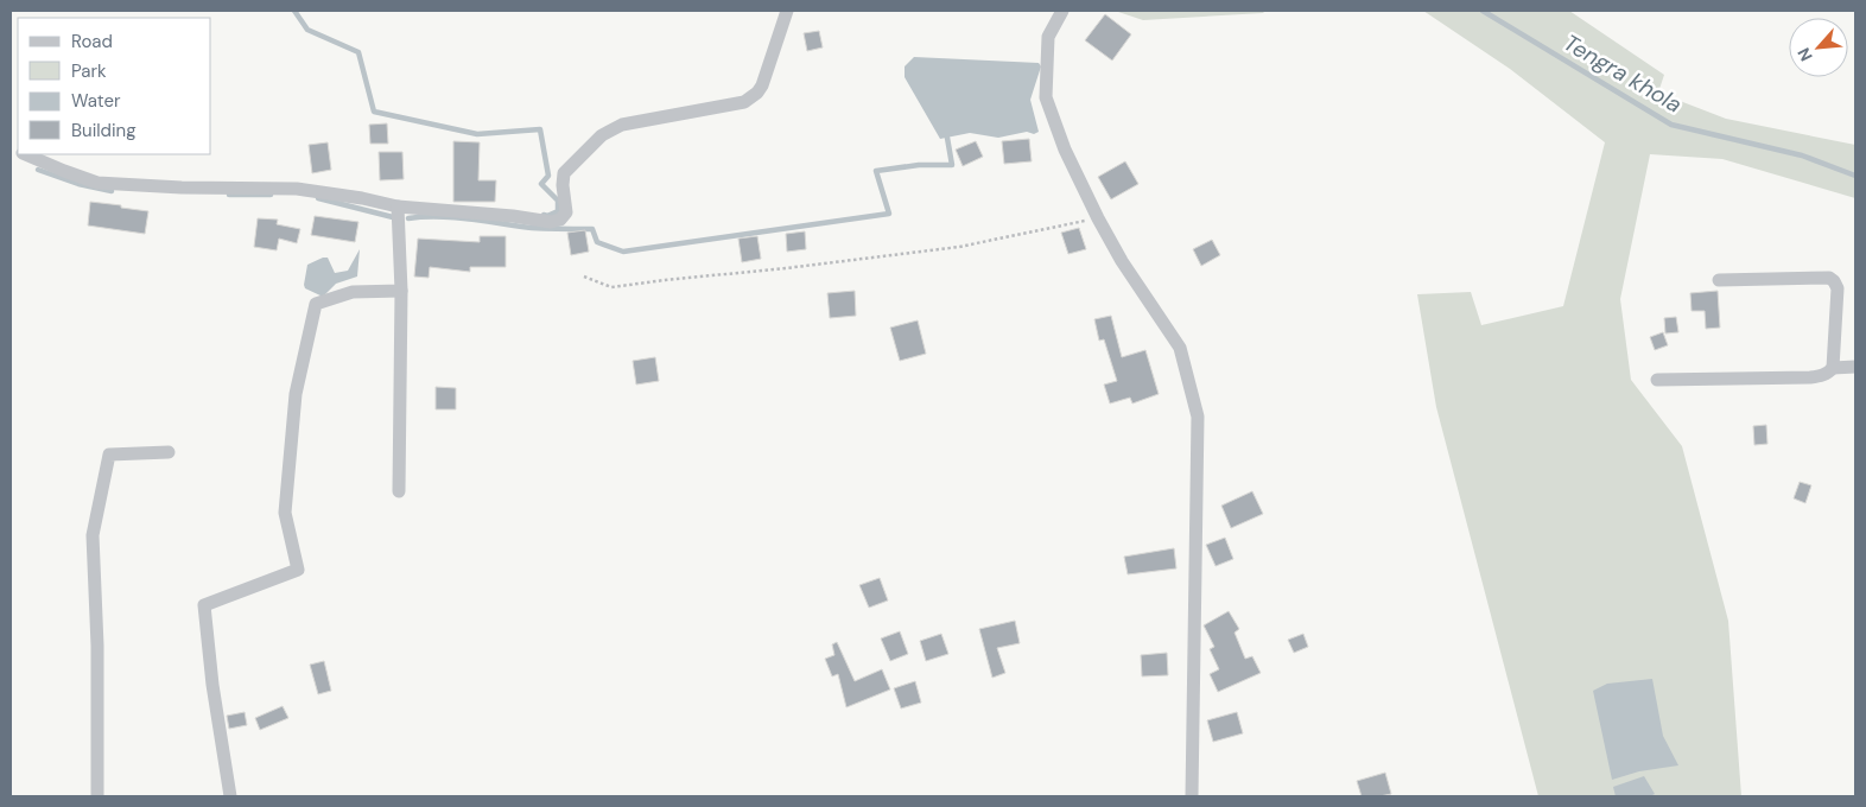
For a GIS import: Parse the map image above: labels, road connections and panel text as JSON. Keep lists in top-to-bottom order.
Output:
{
  "water": ["Tengra khola"],
  "legend": [
    "Road",
    "Park",
    "Water",
    "Building"
  ],
  "north": "bottom left"
}
